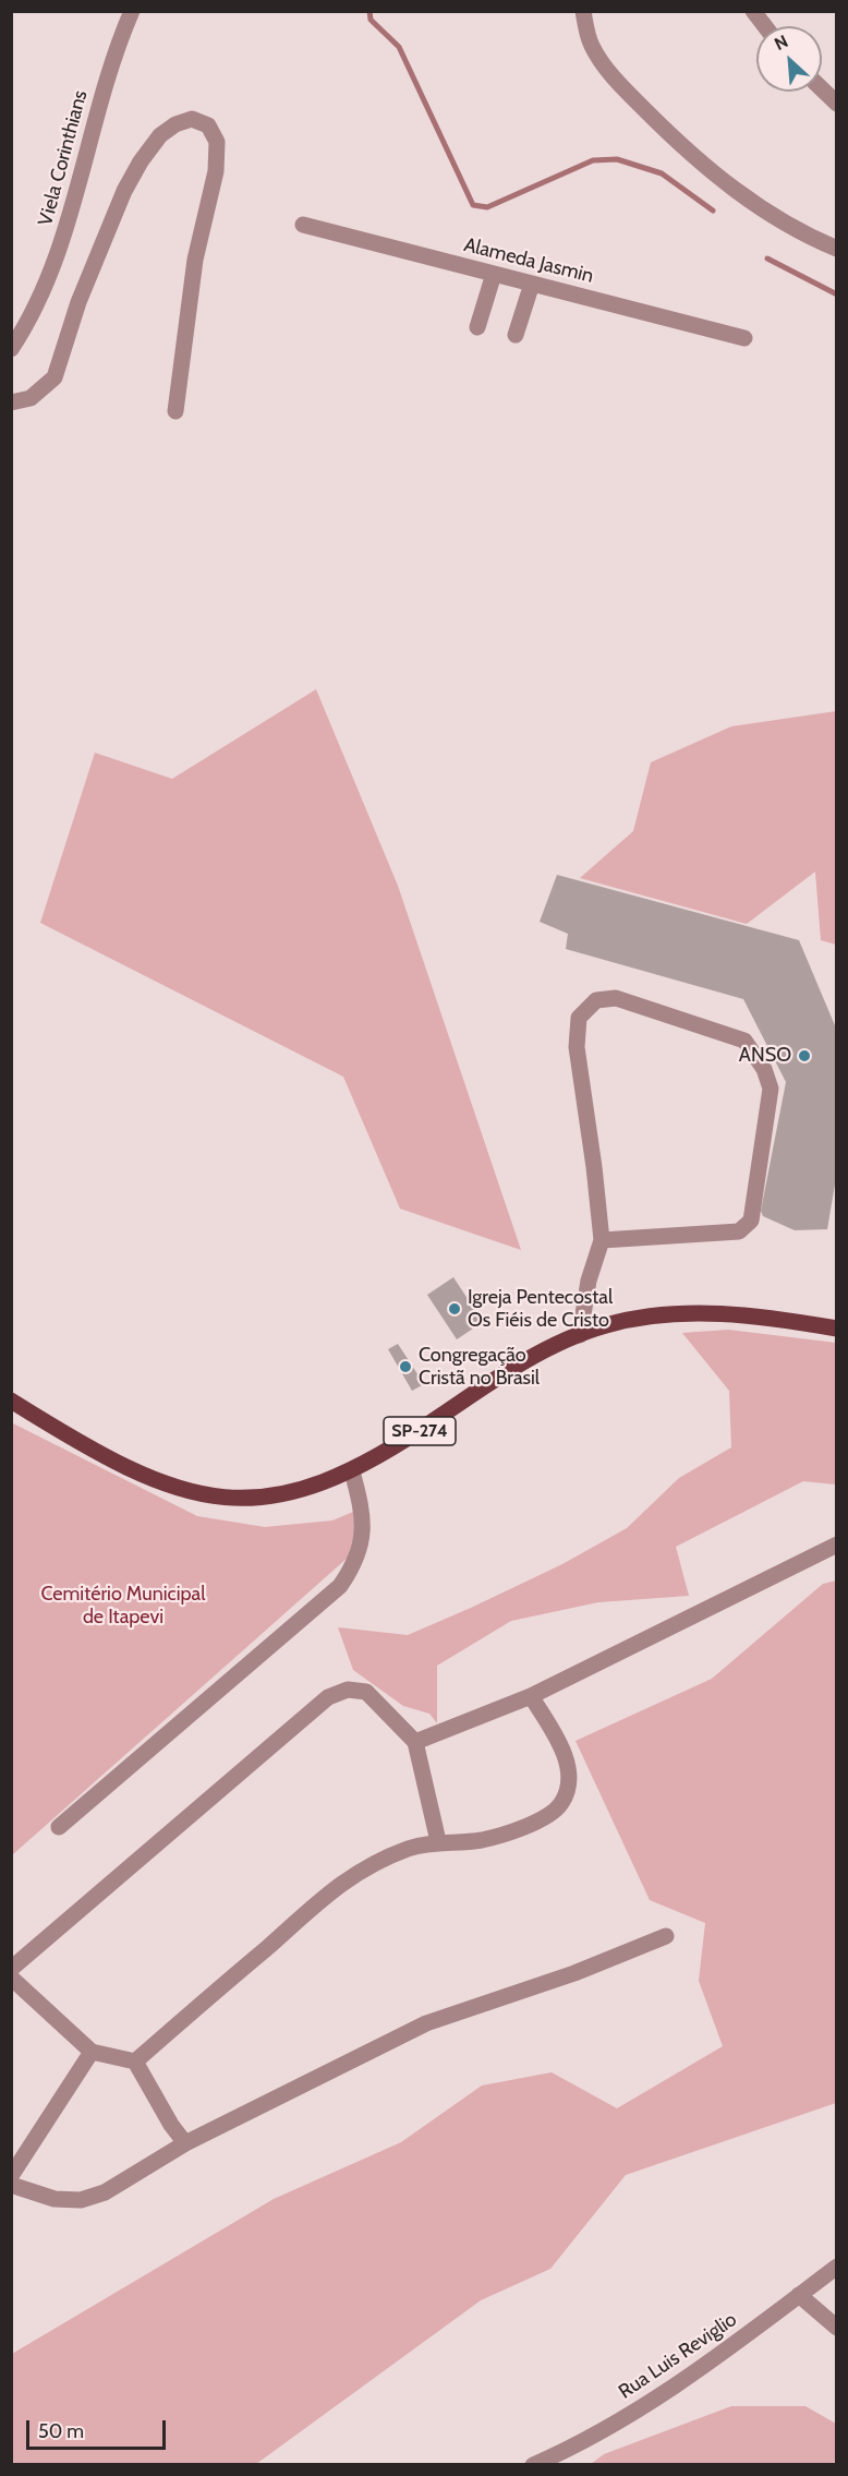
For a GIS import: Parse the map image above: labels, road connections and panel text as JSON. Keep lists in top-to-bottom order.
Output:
{
  "streets": {
    "main road": ["SP-274"],
    "street": ["Viela Corinthians", "Alameda Jasmin", "Rua Luis Reviglio"]
  },
  "parks": ["Cemitério Municipal de Itapevi"],
  "places": ["ANSO", "Igreja Pentecostal Os Fiéis de Cristo", "Congregação Cristã no Brasil"],
  "scale_bar": "50 m",
  "north": "top left"
}
